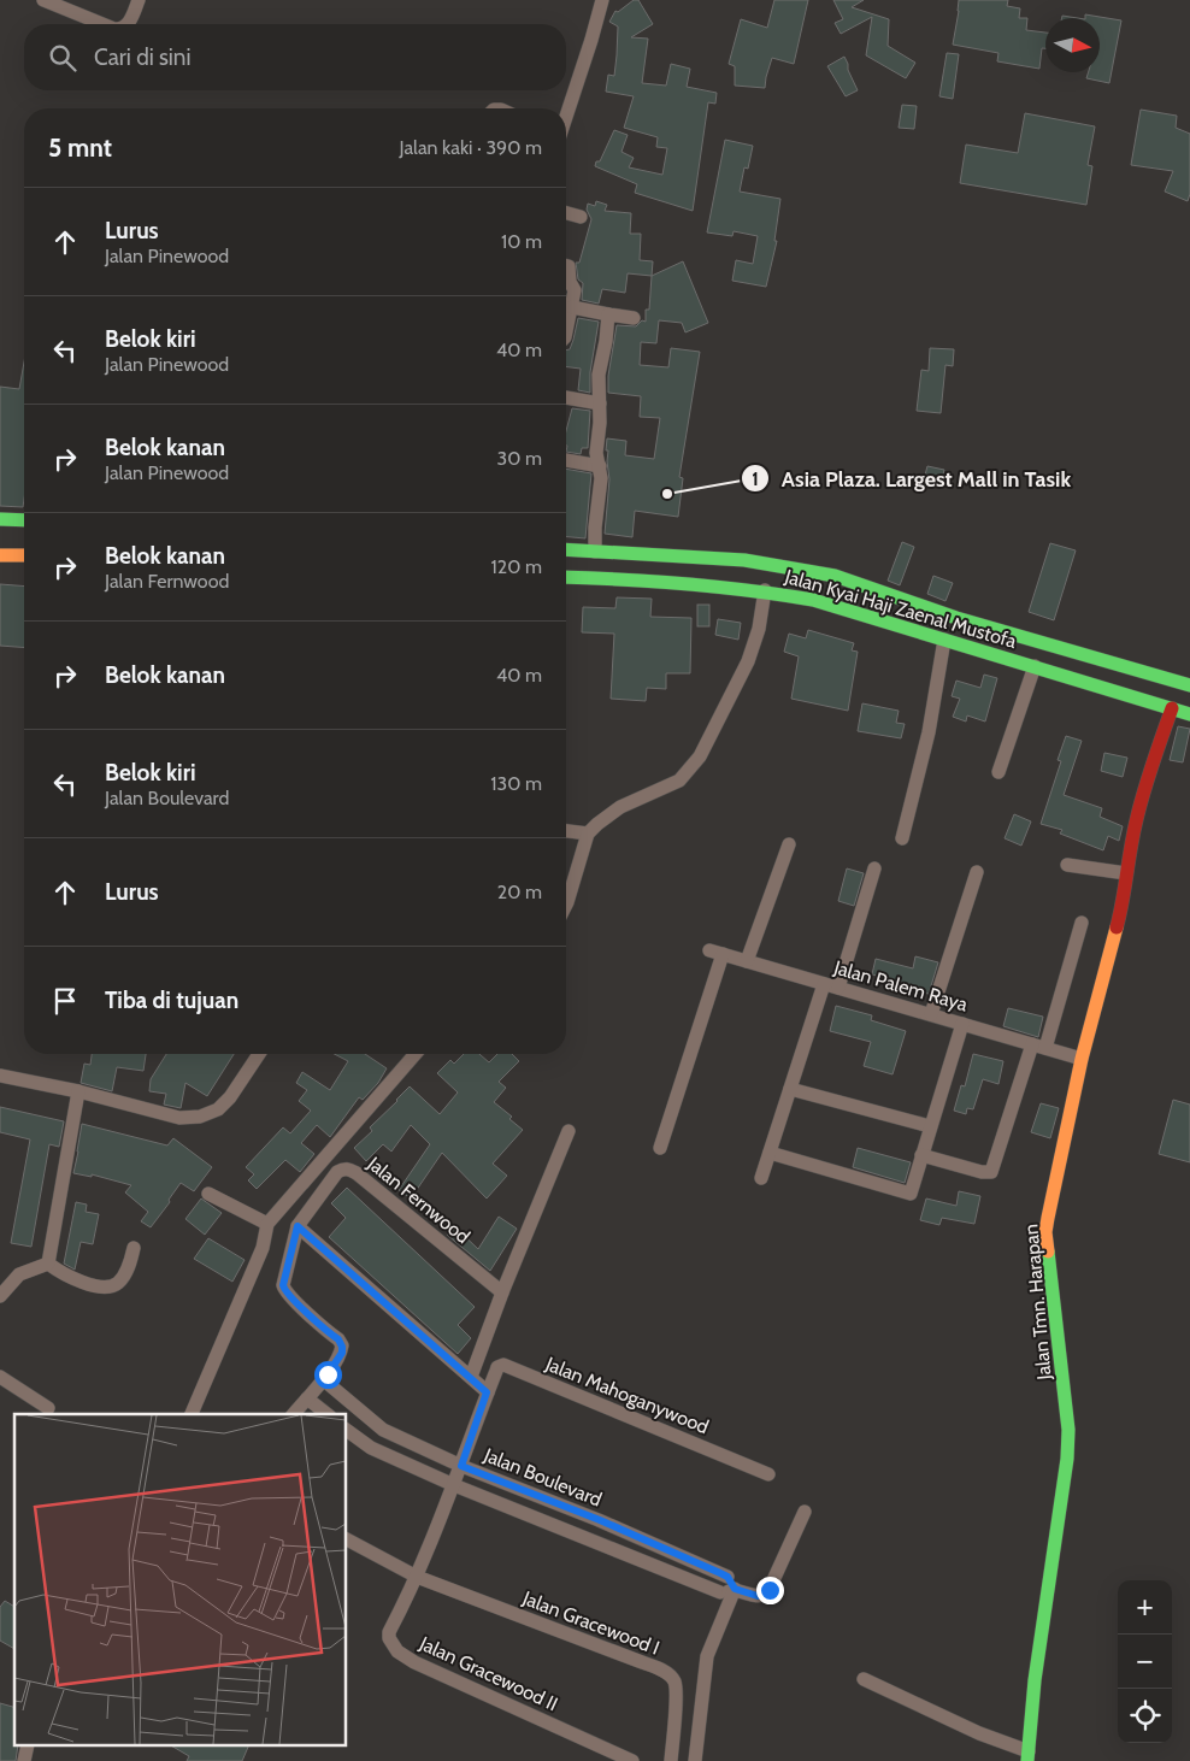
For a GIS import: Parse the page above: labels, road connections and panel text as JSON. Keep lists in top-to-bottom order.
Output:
{
  "streets": {
    "main road": ["Jalan Kyai Haji Zaenal Mustofa", "Jalan Tmn. Harapan"],
    "street": [
      "Jalan Palem Raya",
      "Jalan Fernwood",
      "Jalan Mahoganywood",
      "Jalan Boulevard",
      "Jalan Gracewood I",
      "Jalan Gracewood II"
    ]
  },
  "crossings": [
    ["Jalan Kyai Haji Zaenal Mustofa", "Jalan Tmn. Harapan"],
    ["Jalan Palem Raya", "Jalan Tmn. Harapan"],
    ["Jalan Mahoganywood", "Jalan Gracewood II"],
    ["Jalan Boulevard", "Jalan Gracewood II"],
    ["Jalan Gracewood I", "Jalan Gracewood II"]
  ],
  "places": ["Asia Plaza. Largest Mall in Tasik"],
  "north": "right",
  "page": {
    "search": "Cari di sini",
    "heading": ["5 mnt", "Jalan kaki · 390 m"],
    "list": [
      ["Lurus", "Jalan Pinewood", "10 m"],
      ["Belok kiri", "Jalan Pinewood", "40 m"],
      ["Belok kanan", "Jalan Pinewood", "30 m"],
      ["Belok kanan", "Jalan Fernwood", "120 m"],
      ["Belok kanan", "40 m"],
      ["Belok kiri", "Jalan Boulevard", "130 m"],
      ["Lurus", "20 m"],
      "Tiba di tujuan"
    ],
    "map_buttons": ["+", "−"]
  }
}
